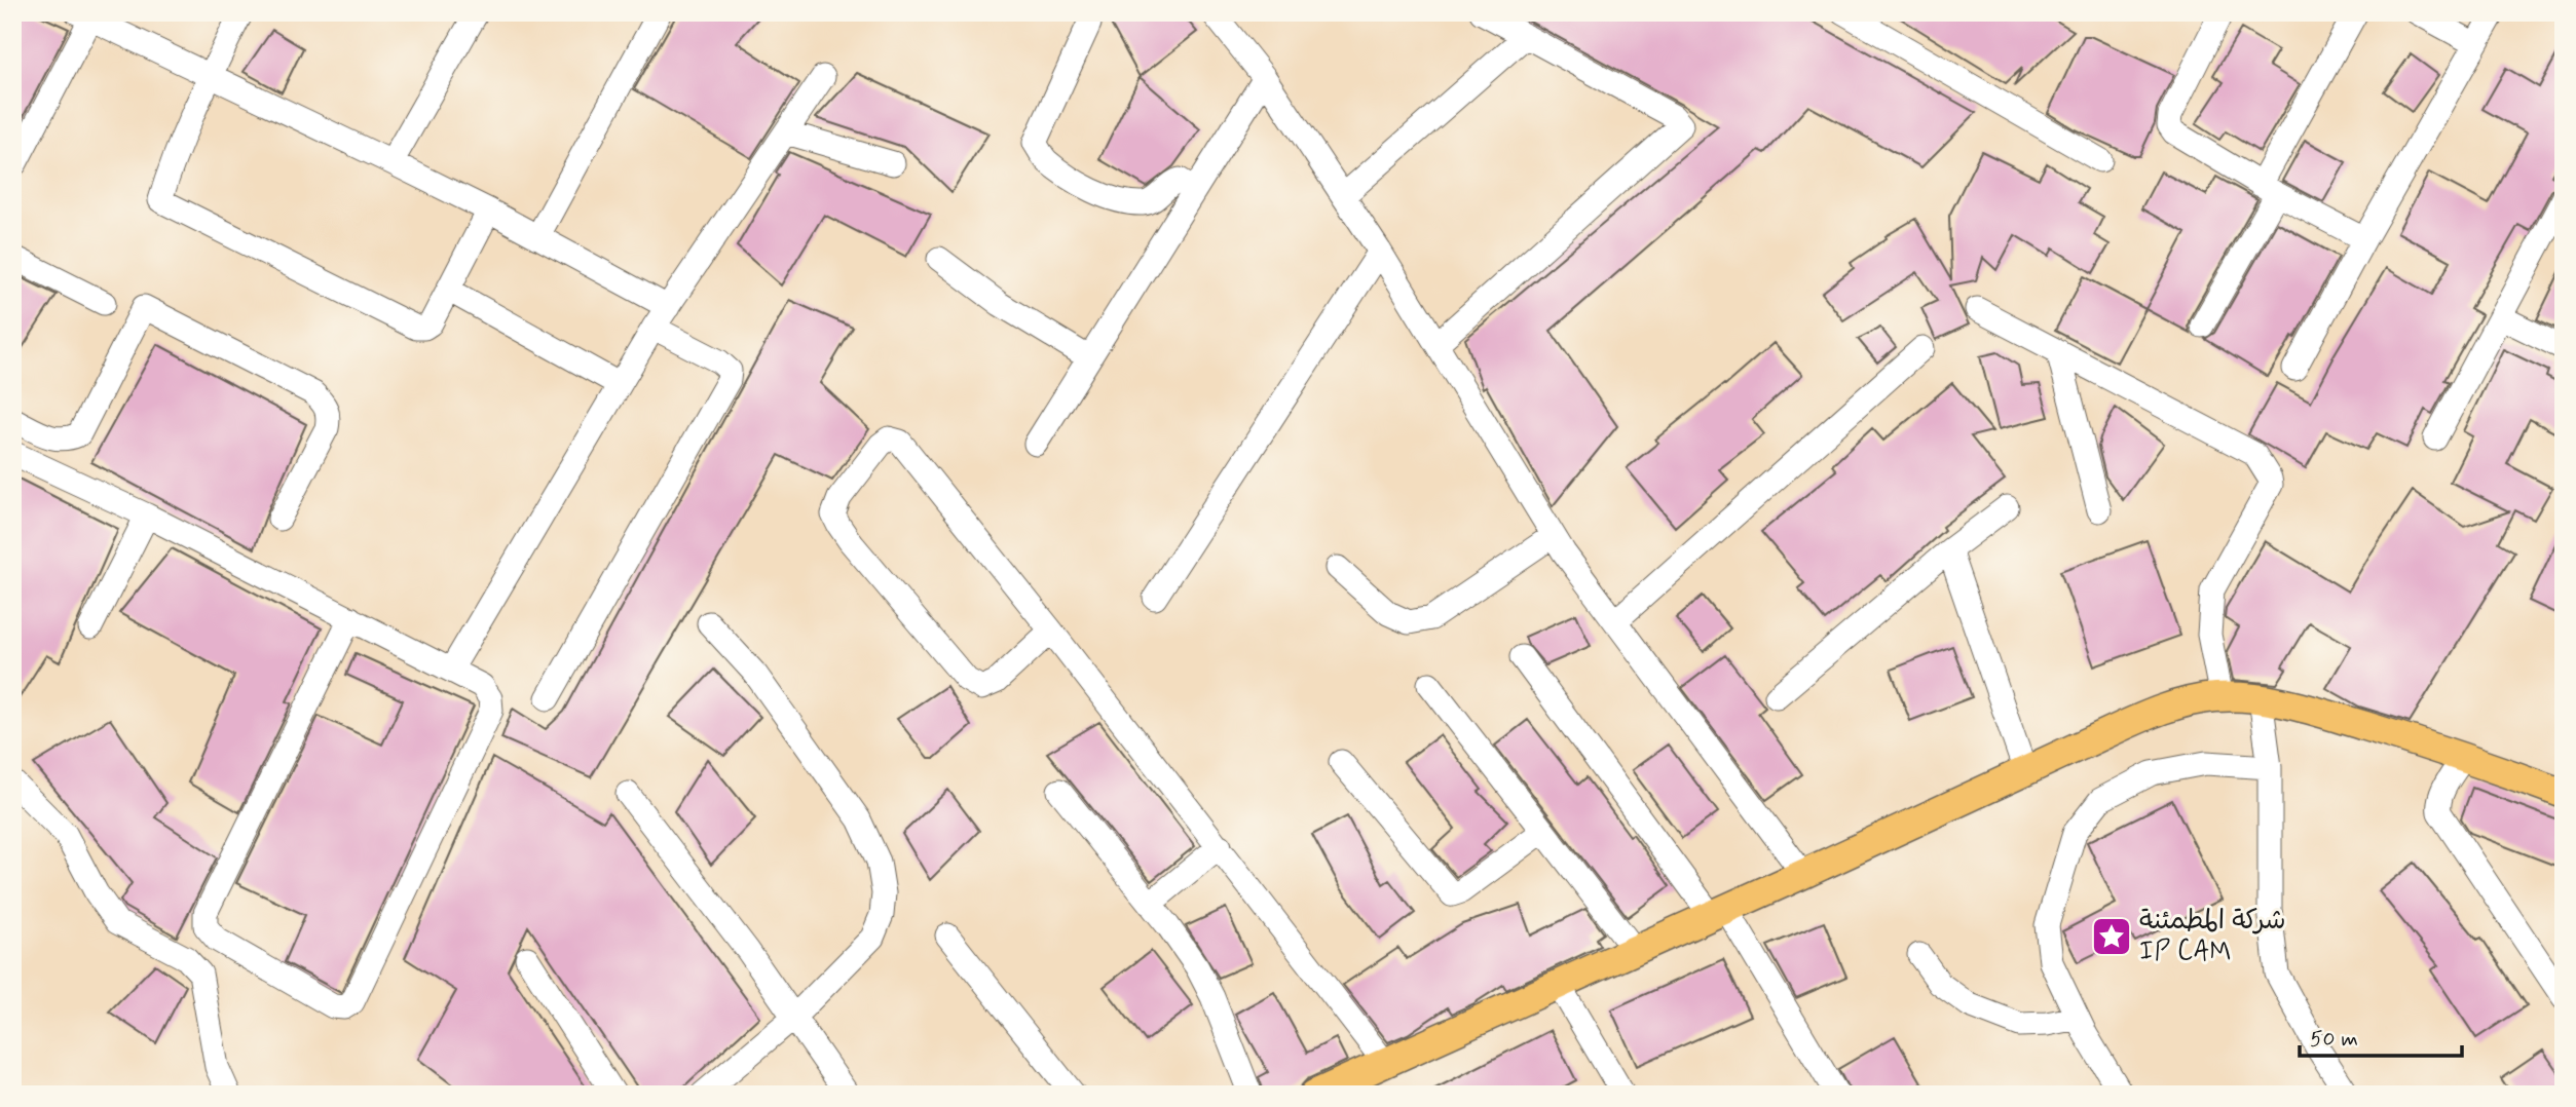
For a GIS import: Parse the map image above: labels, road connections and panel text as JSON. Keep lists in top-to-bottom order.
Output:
{
  "places": {
    "place": ["شركة المطمئنة IP CAM"]
  },
  "scale_bar": "50 m"
}
